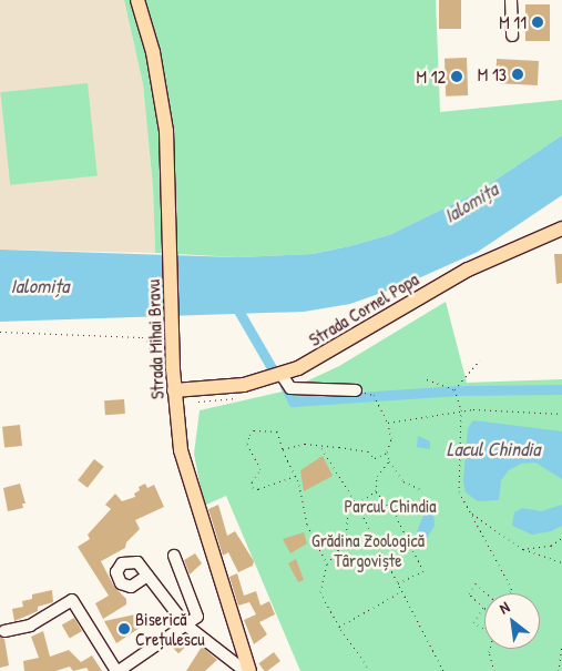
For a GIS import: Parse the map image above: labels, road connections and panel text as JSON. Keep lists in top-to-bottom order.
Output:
{
  "streets": {
    "main road": ["Strada Cornel Popa", "Strada Mihai Bravu"]
  },
  "crossings": [
    ["Strada Cornel Popa", "Strada Mihai Bravu"]
  ],
  "water": ["Ialomița", "Lacul Chindia"],
  "parks": ["Parcul Chindia", "Grădina Zoologică Târgoviște"],
  "places": [
    "M 11",
    "M 13",
    "M 12",
    "Biserică Crețulescu"
  ],
  "north": "top left"
}
